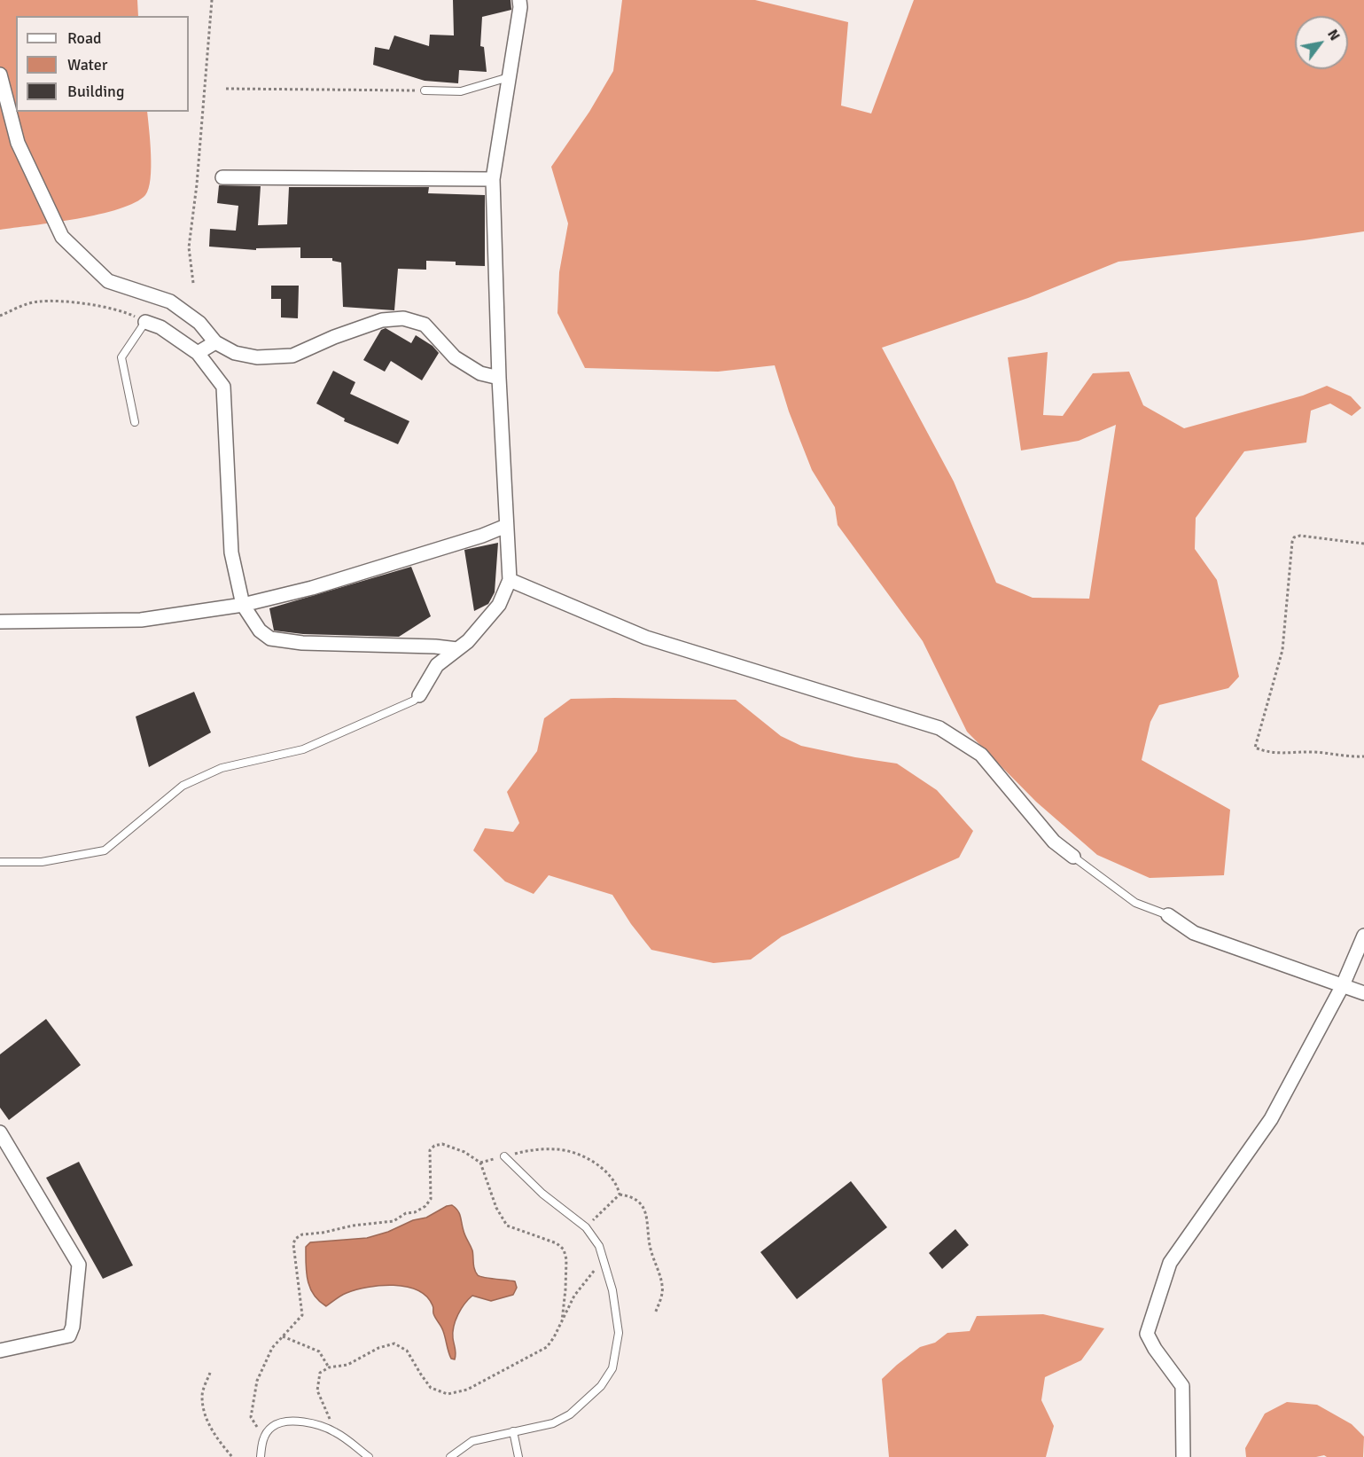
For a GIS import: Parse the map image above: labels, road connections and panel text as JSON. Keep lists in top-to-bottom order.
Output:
{
  "legend": ["Road", "Water", "Building"],
  "north": "top right"
}
